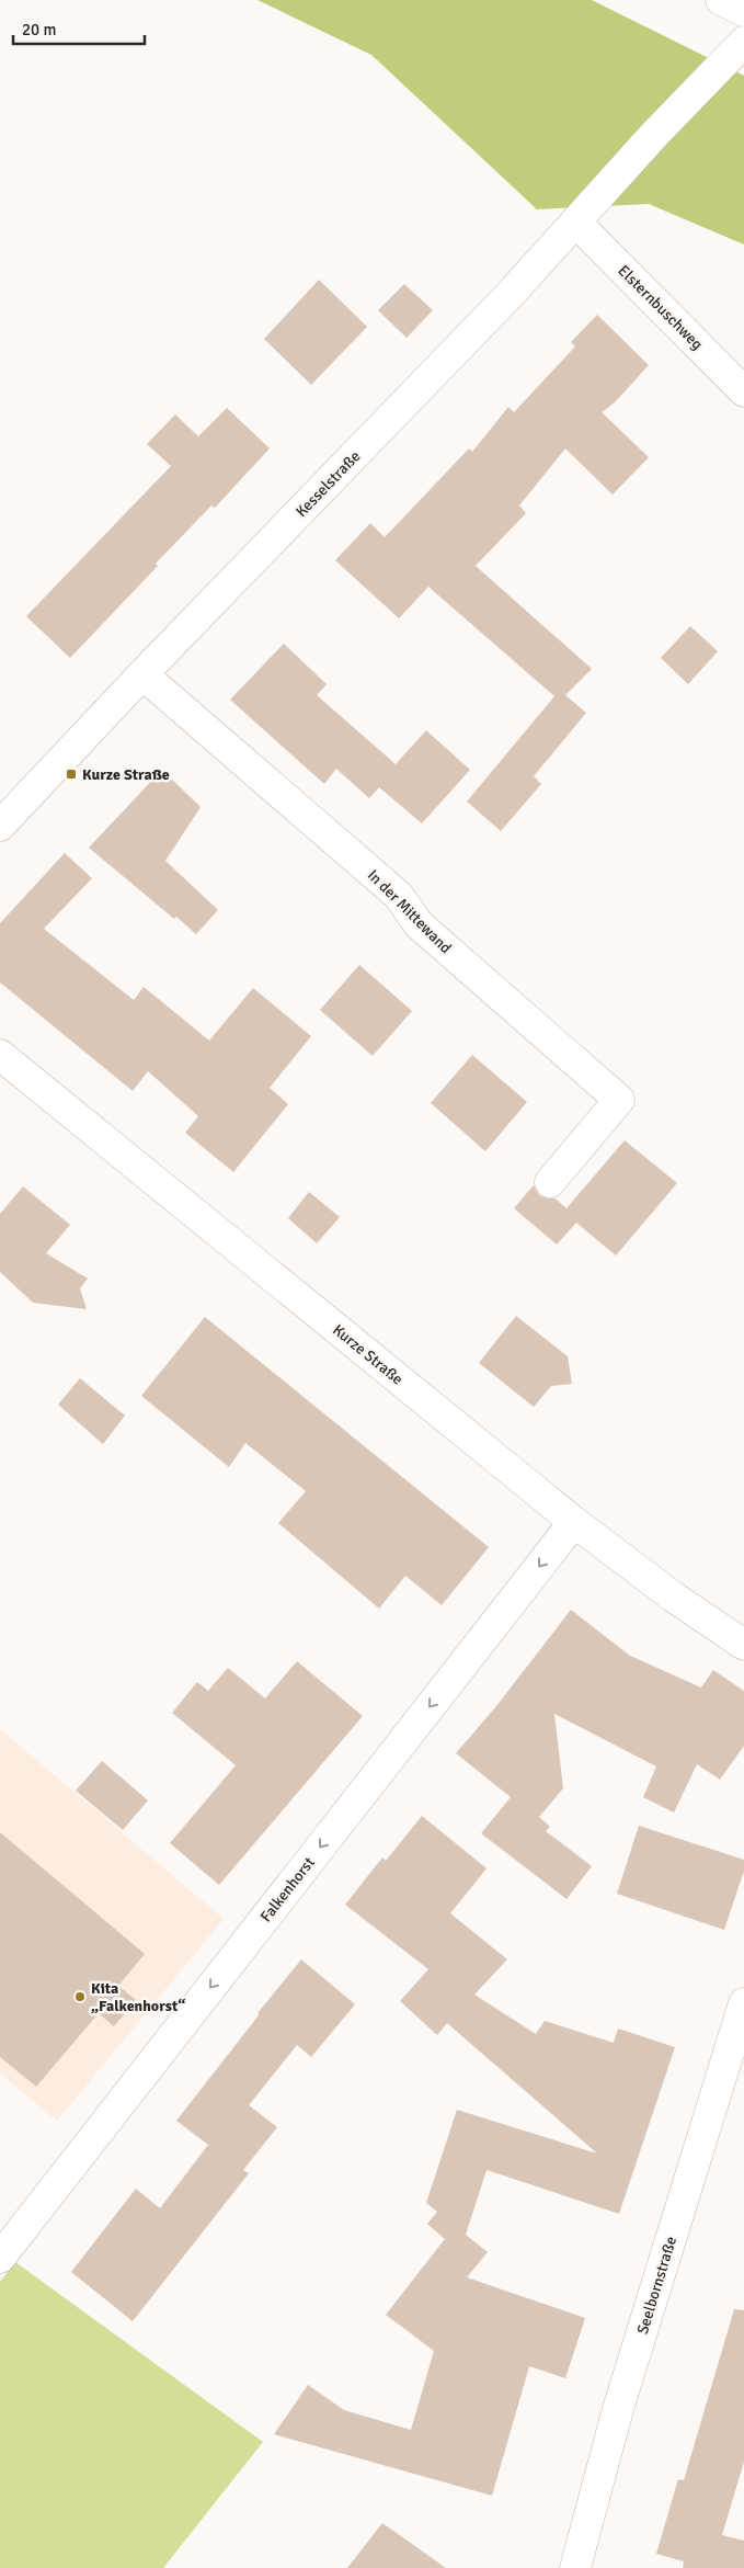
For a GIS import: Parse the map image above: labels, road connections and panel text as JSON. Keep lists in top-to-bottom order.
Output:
{
  "streets": {
    "street": [
      "Elsternbuschweg",
      "Kesselstraße",
      "In der Mittewand",
      "Kurze Straße",
      "Falkenhorst",
      "Seelbornstraße"
    ]
  },
  "crossings": [
    ["Elsternbuschweg", "Kesselstraße"],
    ["Kesselstraße", "In der Mittewand"],
    ["Kurze Straße", "Falkenhorst"]
  ],
  "one_way": ["Falkenhorst"],
  "places": {
    "transit": ["Kurze Straße"],
    "other": ["Kita „Falkenhorst“"]
  },
  "scale_bar": "20 m"
}
